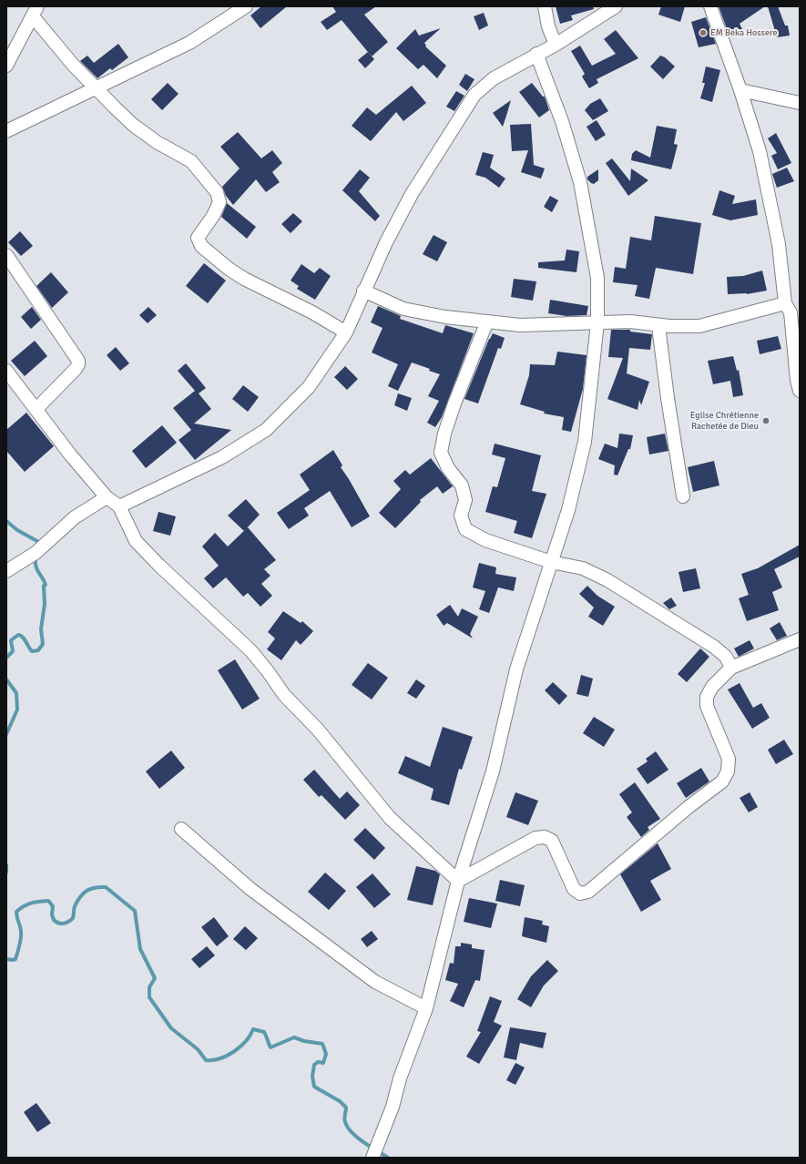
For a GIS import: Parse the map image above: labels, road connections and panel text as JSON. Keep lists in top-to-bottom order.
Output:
{
  "places": ["EM Beka Hossere", "Eglise Chrétienne Rachetée de Dieu"]
}
